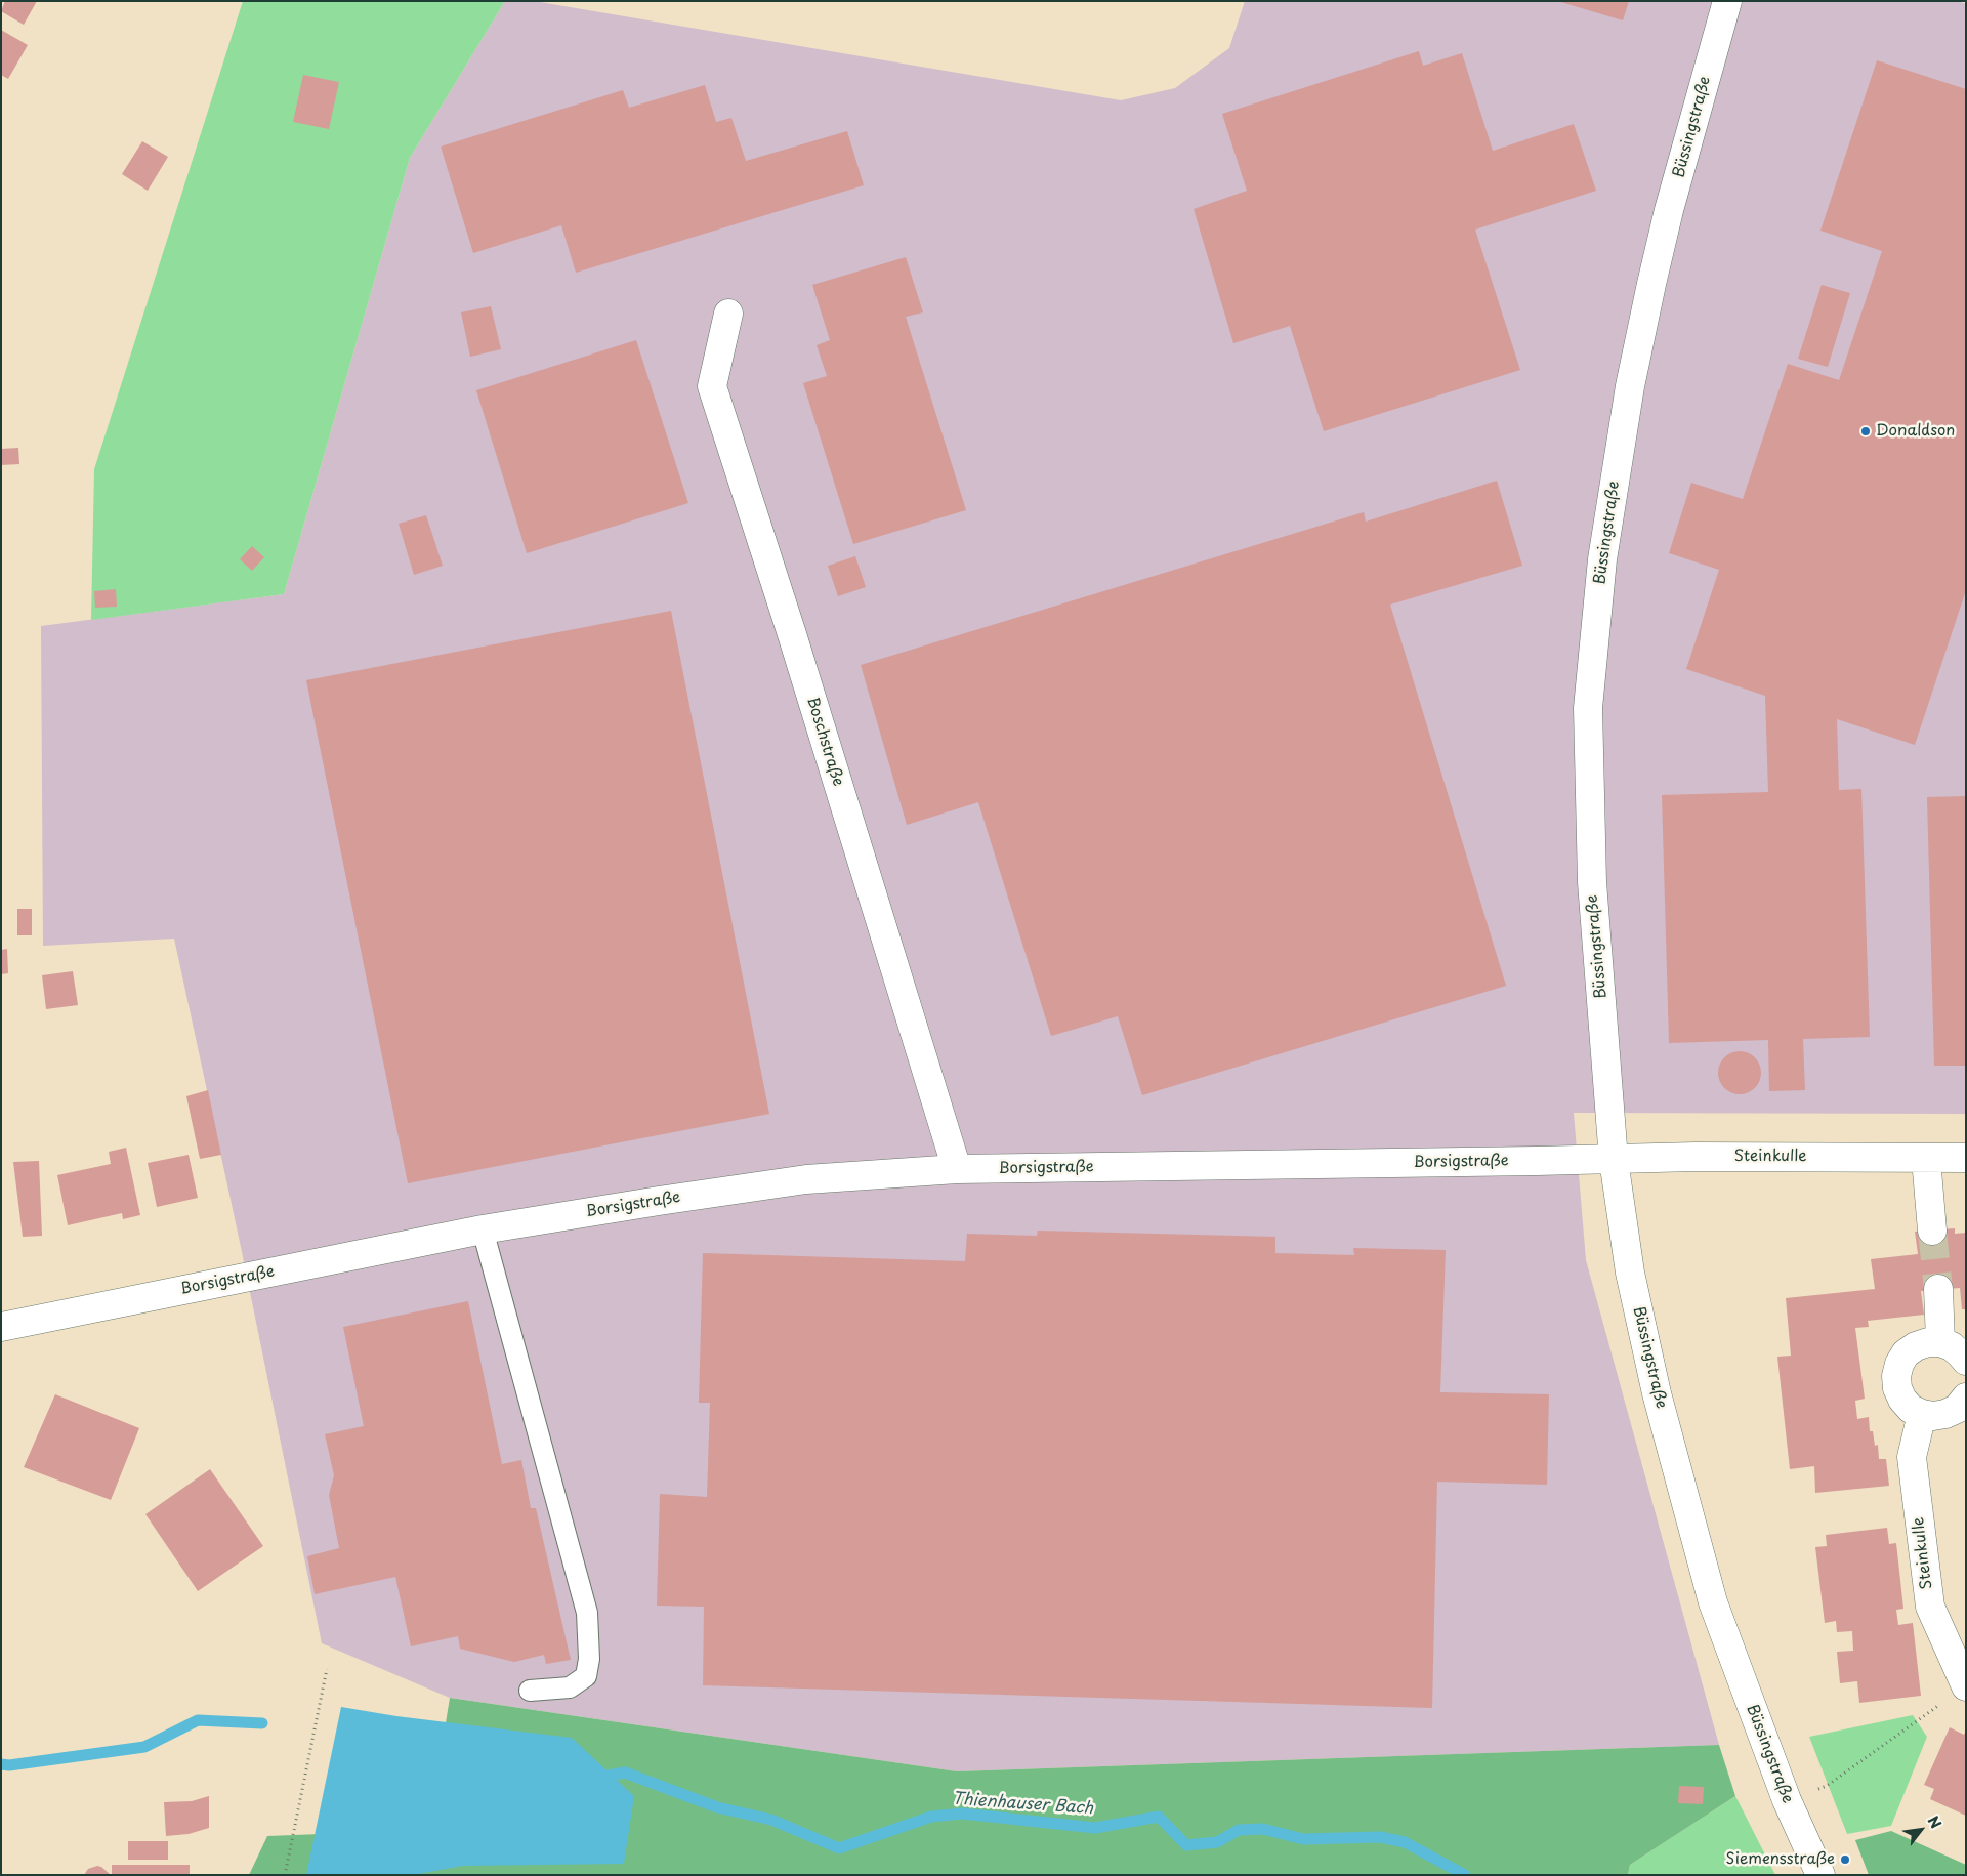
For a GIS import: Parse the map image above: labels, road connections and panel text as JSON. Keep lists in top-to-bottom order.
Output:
{
  "streets": {
    "street": [
      "Büssingstraße",
      "Boschstraße",
      "Steinkulle",
      "Borsigstraße"
    ]
  },
  "crossings": [
    ["Büssingstraße", "Steinkulle"],
    ["Büssingstraße", "Borsigstraße"],
    ["Boschstraße", "Borsigstraße"],
    ["Steinkulle", "Borsigstraße"]
  ],
  "water": ["Thienhauser Bach"],
  "places": ["Donaldson", "Siemensstraße"],
  "north": "top right"
}
